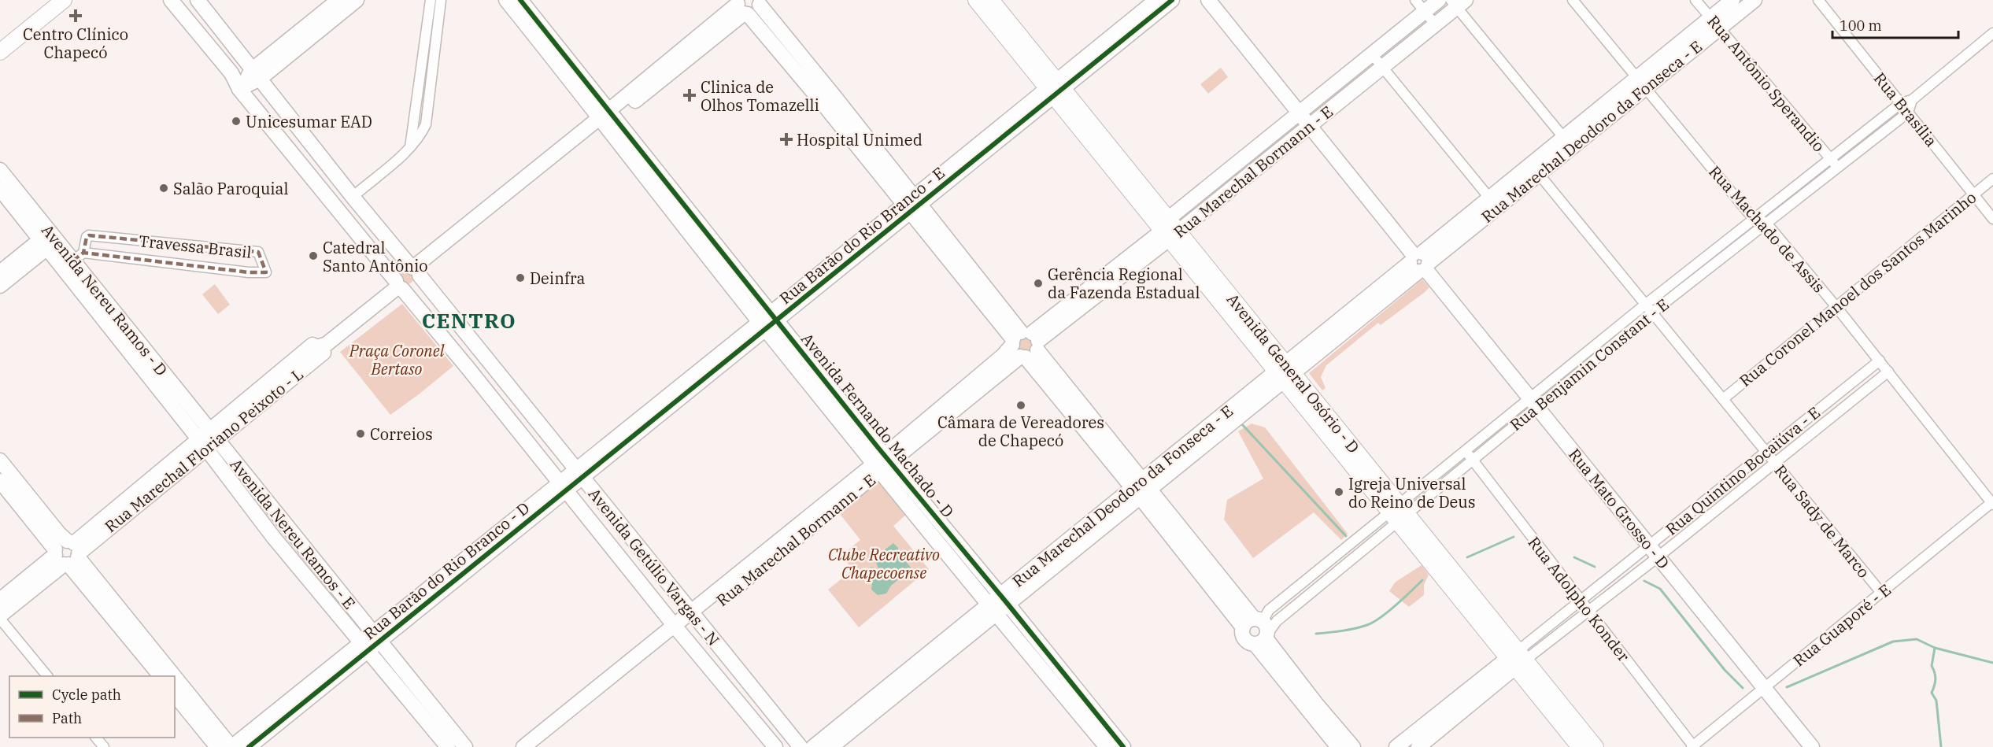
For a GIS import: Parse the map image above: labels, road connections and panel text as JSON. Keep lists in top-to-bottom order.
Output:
{
  "streets": {
    "main road": ["Avenida General Osório - D"],
    "street": [
      "Rua Antônio Sperandio",
      "Rua Brasília",
      "Rua Marechal Deodoro da Fonseca - E",
      "Rua Marechal Bormann - E",
      "Rua Machado de Assis",
      "Rua Barão do Rio Branco - E",
      "Travessa Brasil",
      "Rua Coronel Manoel dos Santos Marinho",
      "Avenida Nereu Ramos - D",
      "Rua Benjamin Constant - E",
      "Avenida Fernando Machado - D",
      "Rua Marechal Floriano Peixoto - L",
      "Rua Quintino Bocaiúva - E",
      "Rua Mato Grosso - D",
      "Rua Sady de Marco",
      "Avenida Nereu Ramos - E",
      "Avenida Getúlio Vargas - N",
      "Rua Barão do Rio Branco - D",
      "Rua Adolpho Konder",
      "Rua Guaporé - E"
    ]
  },
  "crossings": [
    ["Rua Antônio Sperandio", "Rua Marechal Deodoro da Fonseca - E"],
    ["Rua Antônio Sperandio", "Rua Benjamin Constant - E"],
    ["Rua Brasília", "Rua Coronel Manoel dos Santos Marinho"],
    ["Rua Brasília", "Rua Benjamin Constant - E"],
    ["Rua Marechal Deodoro da Fonseca - E", "Rua Machado de Assis"],
    ["Rua Marechal Deodoro da Fonseca - E", "Avenida General Osório - D"],
    ["Rua Marechal Deodoro da Fonseca - E", "Avenida Fernando Machado - D"],
    ["Rua Marechal Deodoro da Fonseca - E", "Rua Mato Grosso - D"],
    ["Rua Marechal Deodoro da Fonseca - E", "Rua Sady de Marco"],
    ["Rua Marechal Bormann - E", "Avenida General Osório - D"],
    ["Rua Marechal Bormann - E", "Avenida Fernando Machado - D"],
    ["Rua Marechal Bormann - E", "Rua Mato Grosso - D"],
    ["Rua Marechal Bormann - E", "Avenida Getúlio Vargas - N"],
    ["Rua Machado de Assis", "Rua Coronel Manoel dos Santos Marinho"],
    ["Rua Machado de Assis", "Rua Benjamin Constant - E"],
    ["Rua Machado de Assis", "Rua Quintino Bocaiúva - E"],
    ["Rua Machado de Assis", "Rua Guaporé - E"],
    ["Rua Barão do Rio Branco - E", "Avenida General Osório - D"],
    ["Rua Barão do Rio Branco - E", "Avenida Fernando Machado - D"],
    ["Rua Barão do Rio Branco - E", "Avenida Getúlio Vargas - N"],
    ["Rua Barão do Rio Branco - E", "Rua Barão do Rio Branco - D"],
    ["Travessa Brasil", "Avenida Nereu Ramos - D"],
    ["Rua Coronel Manoel dos Santos Marinho", "Rua Sady de Marco"],
    ["Avenida Nereu Ramos - D", "Rua Marechal Floriano Peixoto - L"],
    ["Avenida Nereu Ramos - D", "Avenida Nereu Ramos - E"],
    ["Rua Benjamin Constant - E", "Avenida General Osório - D"],
    ["Rua Benjamin Constant - E", "Rua Mato Grosso - D"],
    ["Rua Benjamin Constant - E", "Rua Sady de Marco"],
    ["Rua Benjamin Constant - E", "Rua Adolpho Konder"],
    ["Avenida General Osório - D", "Rua Quintino Bocaiúva - E"],
    ["Rua Marechal Floriano Peixoto - L", "Avenida Nereu Ramos - E"],
    ["Rua Marechal Floriano Peixoto - L", "Avenida Getúlio Vargas - N"],
    ["Rua Quintino Bocaiúva - E", "Rua Mato Grosso - D"],
    ["Rua Quintino Bocaiúva - E", "Rua Sady de Marco"],
    ["Rua Quintino Bocaiúva - E", "Rua Adolpho Konder"],
    ["Rua Mato Grosso - D", "Rua Guaporé - E"],
    ["Rua Sady de Marco", "Rua Guaporé - E"],
    ["Avenida Nereu Ramos - E", "Rua Barão do Rio Branco - D"],
    ["Avenida Getúlio Vargas - N", "Rua Barão do Rio Branco - D"],
    ["Rua Adolpho Konder", "Rua Guaporé - E"]
  ],
  "districts": ["CENTRO"],
  "parks": ["Praça Coronel Bertaso", "Clube Recreativo Chapecoense"],
  "places": {
    "health": ["Centro Clínico Chapecó", "Clinica de Olhos Tomazelli", "Hospital Unimed"],
    "other": [
      "Unicesumar EAD",
      "Salão Paroquial",
      "Catedral Santo Antônio",
      "Deinfra",
      "Gerência Regional da Fazenda Estadual",
      "Câmara de Vereadores de Chapecó",
      "Correios",
      "Igreja Universal do Reino de Deus"
    ]
  },
  "legend": ["Cycle path", "Path"],
  "scale_bar": "100 m"
}
